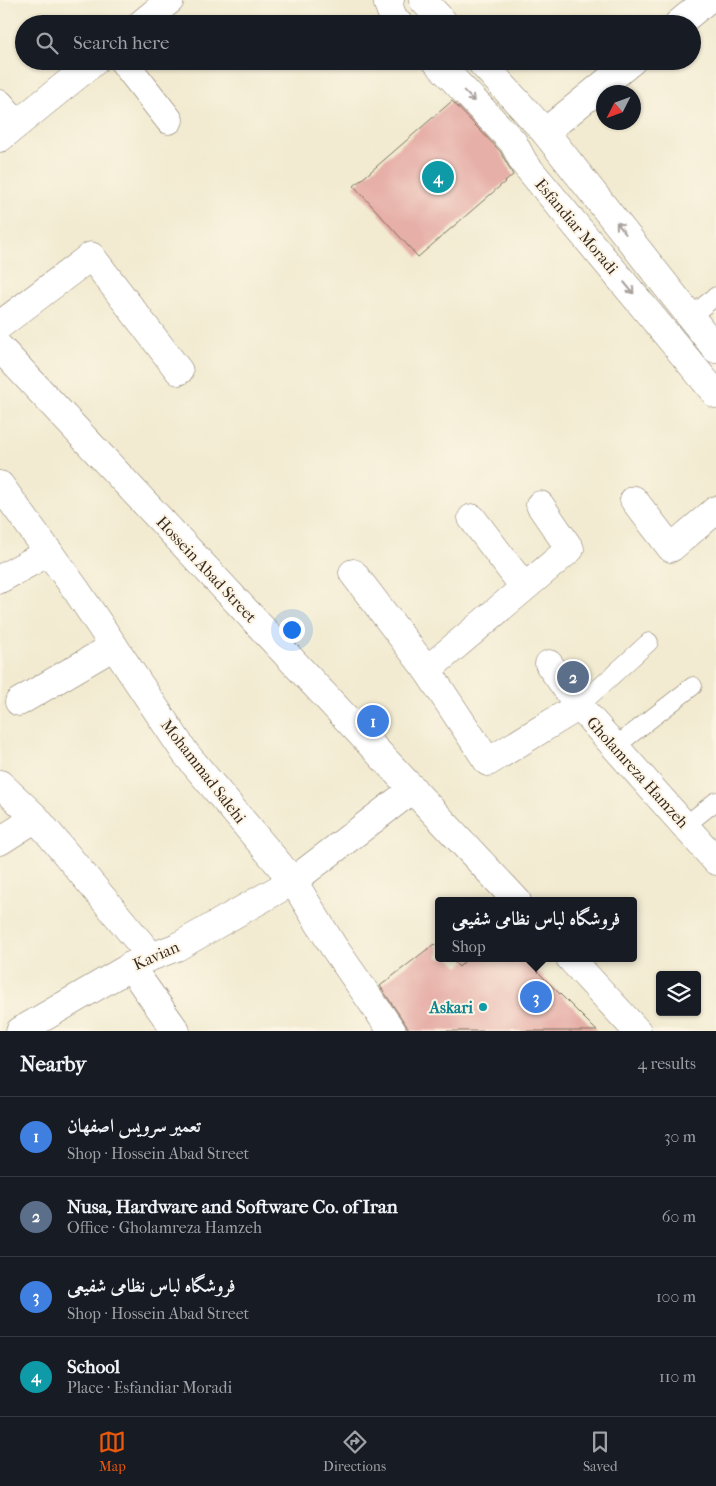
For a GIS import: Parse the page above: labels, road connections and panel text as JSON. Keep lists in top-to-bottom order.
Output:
{
  "streets": {
    "street": [
      "Esfandiar Moradi",
      "Hossein Abad Street",
      "Mohammad Salehi",
      "Gholamreza Hamzeh",
      "Kavian"
    ]
  },
  "crossings": [
    ["Hossein Abad Street", "Kavian"],
    ["Mohammad Salehi", "Kavian"]
  ],
  "places": ["Askari"],
  "north": "bottom left",
  "page": {
    "search": "Search here",
    "pins": [
      "4",
      "2",
      "1",
      "3"
    ],
    "popup": ["فروشگاه لباس نظامی شفیعی", "Shop"],
    "heading": ["Nearby", "4 results"],
    "list": [
      {
        "mark": "1",
        "name": "تعمیر سرویس اصفهان",
        "note": "Shop · Hossein Abad Street",
        "value": "30 m"
      },
      {
        "mark": "2",
        "name": "Nusa, Hardware and Software Co. of Iran",
        "note": "Office · Gholamreza Hamzeh",
        "value": "60 m"
      },
      {
        "mark": "3",
        "name": "فروشگاه لباس نظامی شفیعی",
        "note": "Shop · Hossein Abad Street",
        "value": "100 m"
      },
      {
        "mark": "4",
        "name": "School",
        "note": "Place · Esfandiar Moradi",
        "value": "110 m"
      }
    ],
    "nav": ["Map", "Directions", "Saved"]
  }
}
